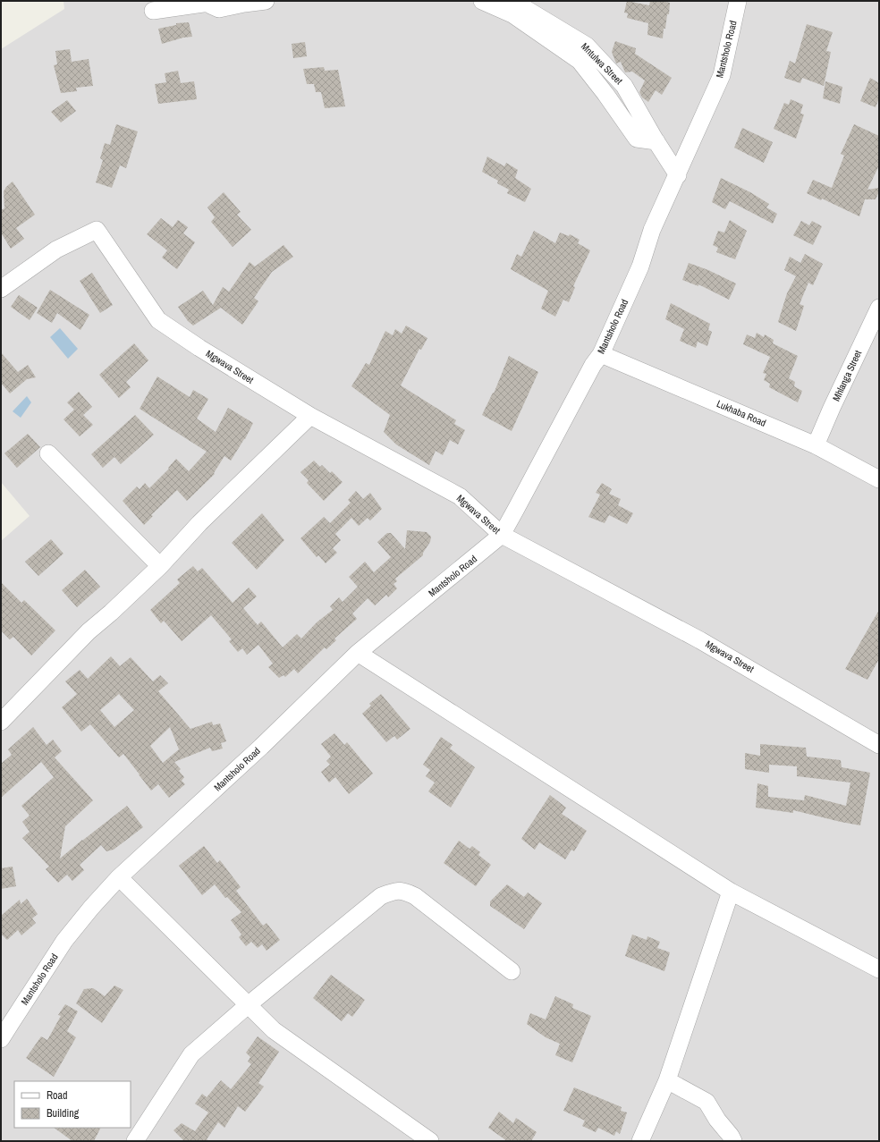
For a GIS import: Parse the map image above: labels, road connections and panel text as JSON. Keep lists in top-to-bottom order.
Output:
{
  "streets": {
    "street": [
      "Mantsholo Road",
      "Mntulwa Street",
      "Mgwava Street",
      "Mhlanga Street",
      "Lukhaba Road"
    ]
  },
  "crossings": [
    ["Mantsholo Road", "Mntulwa Street"],
    ["Mantsholo Road", "Mgwava Street"],
    ["Mantsholo Road", "Lukhaba Road"],
    ["Mhlanga Street", "Lukhaba Road"]
  ],
  "legend": ["Road", "Building"]
}
